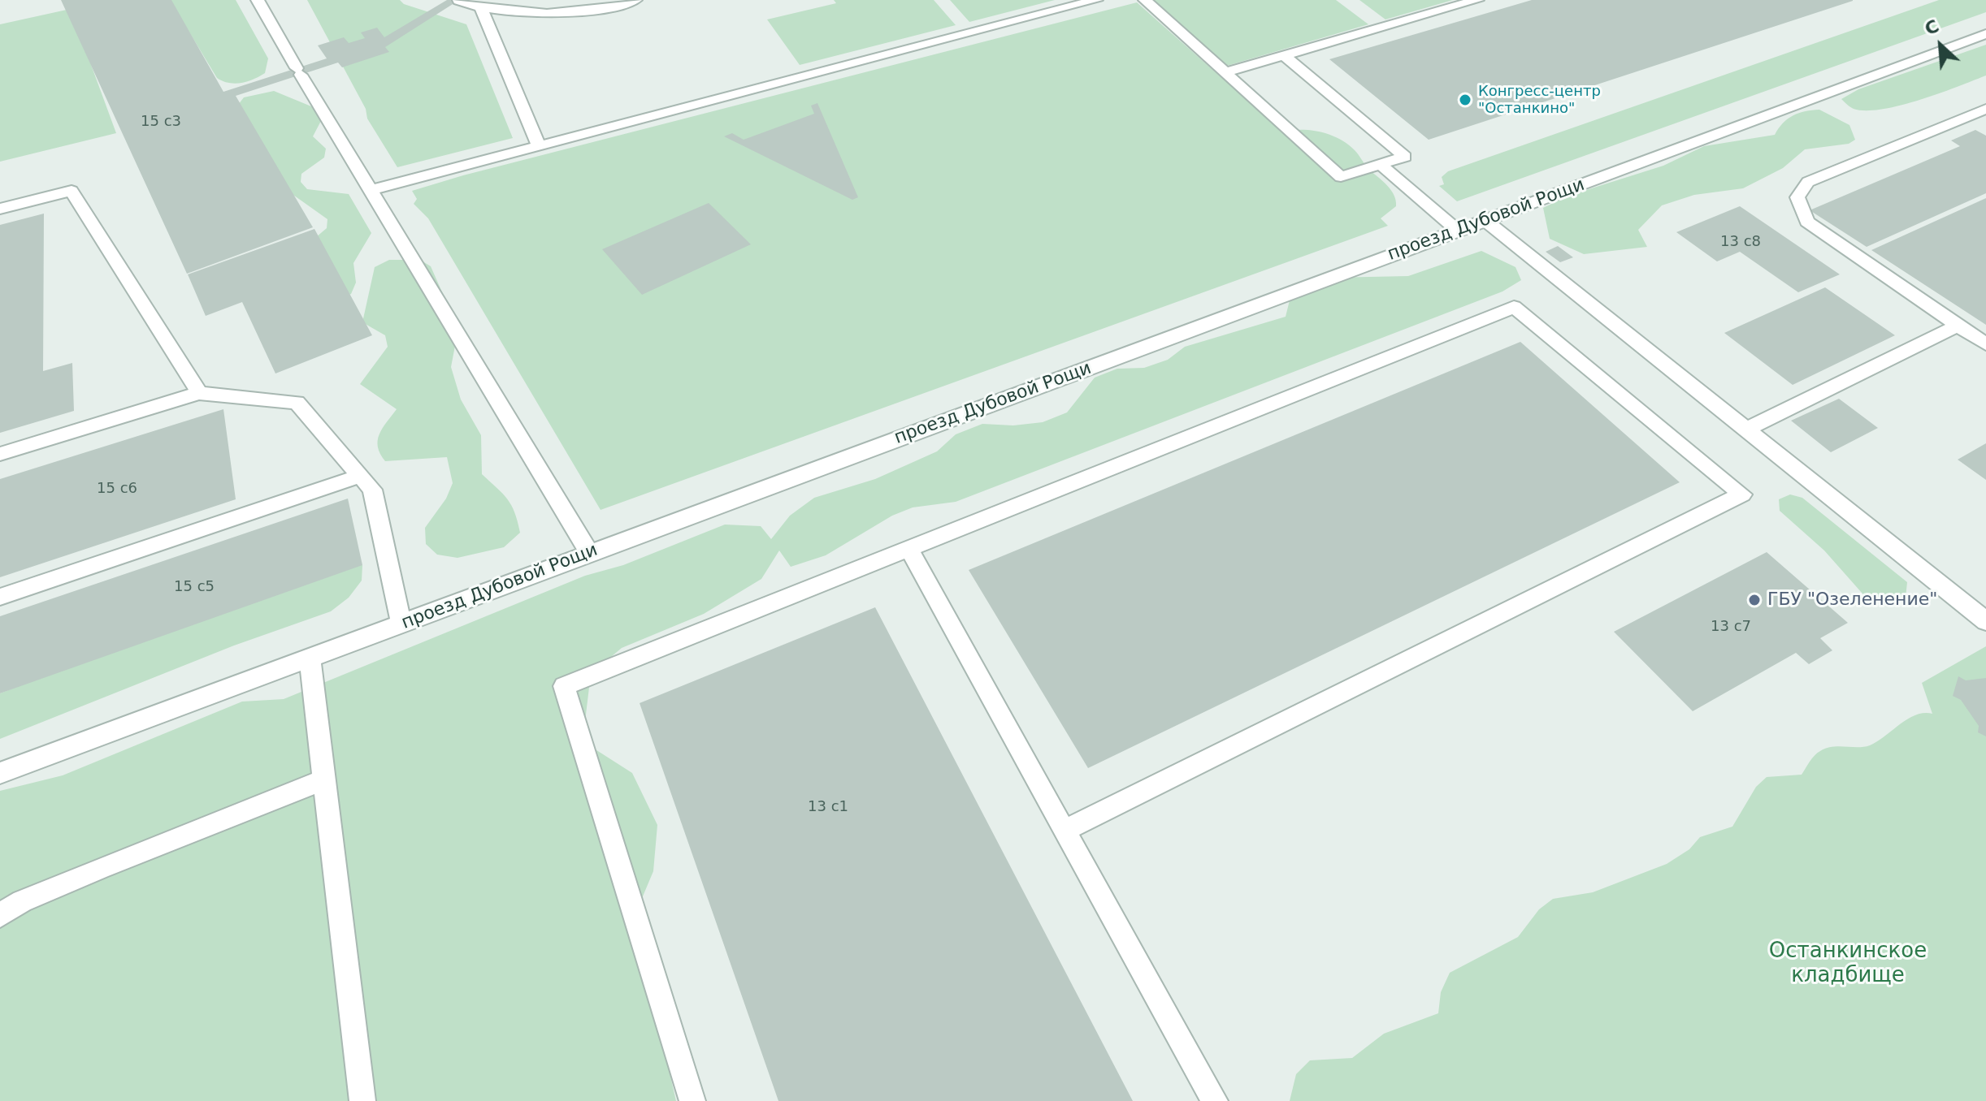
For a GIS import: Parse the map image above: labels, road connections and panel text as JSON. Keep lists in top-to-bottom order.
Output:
{
  "streets": {
    "street": ["проезд Дубовой Рощи"]
  },
  "parks": ["Останкинское кладбище"],
  "places": ["Конгресс-центр \"Останкино\"", "ГБУ \"Озеленение\""],
  "house_numbers": [
    "15 с3",
    "13 с8",
    "15 с6",
    "15 с5",
    "13 с7",
    "13 с1"
  ],
  "north": "top left"
}
